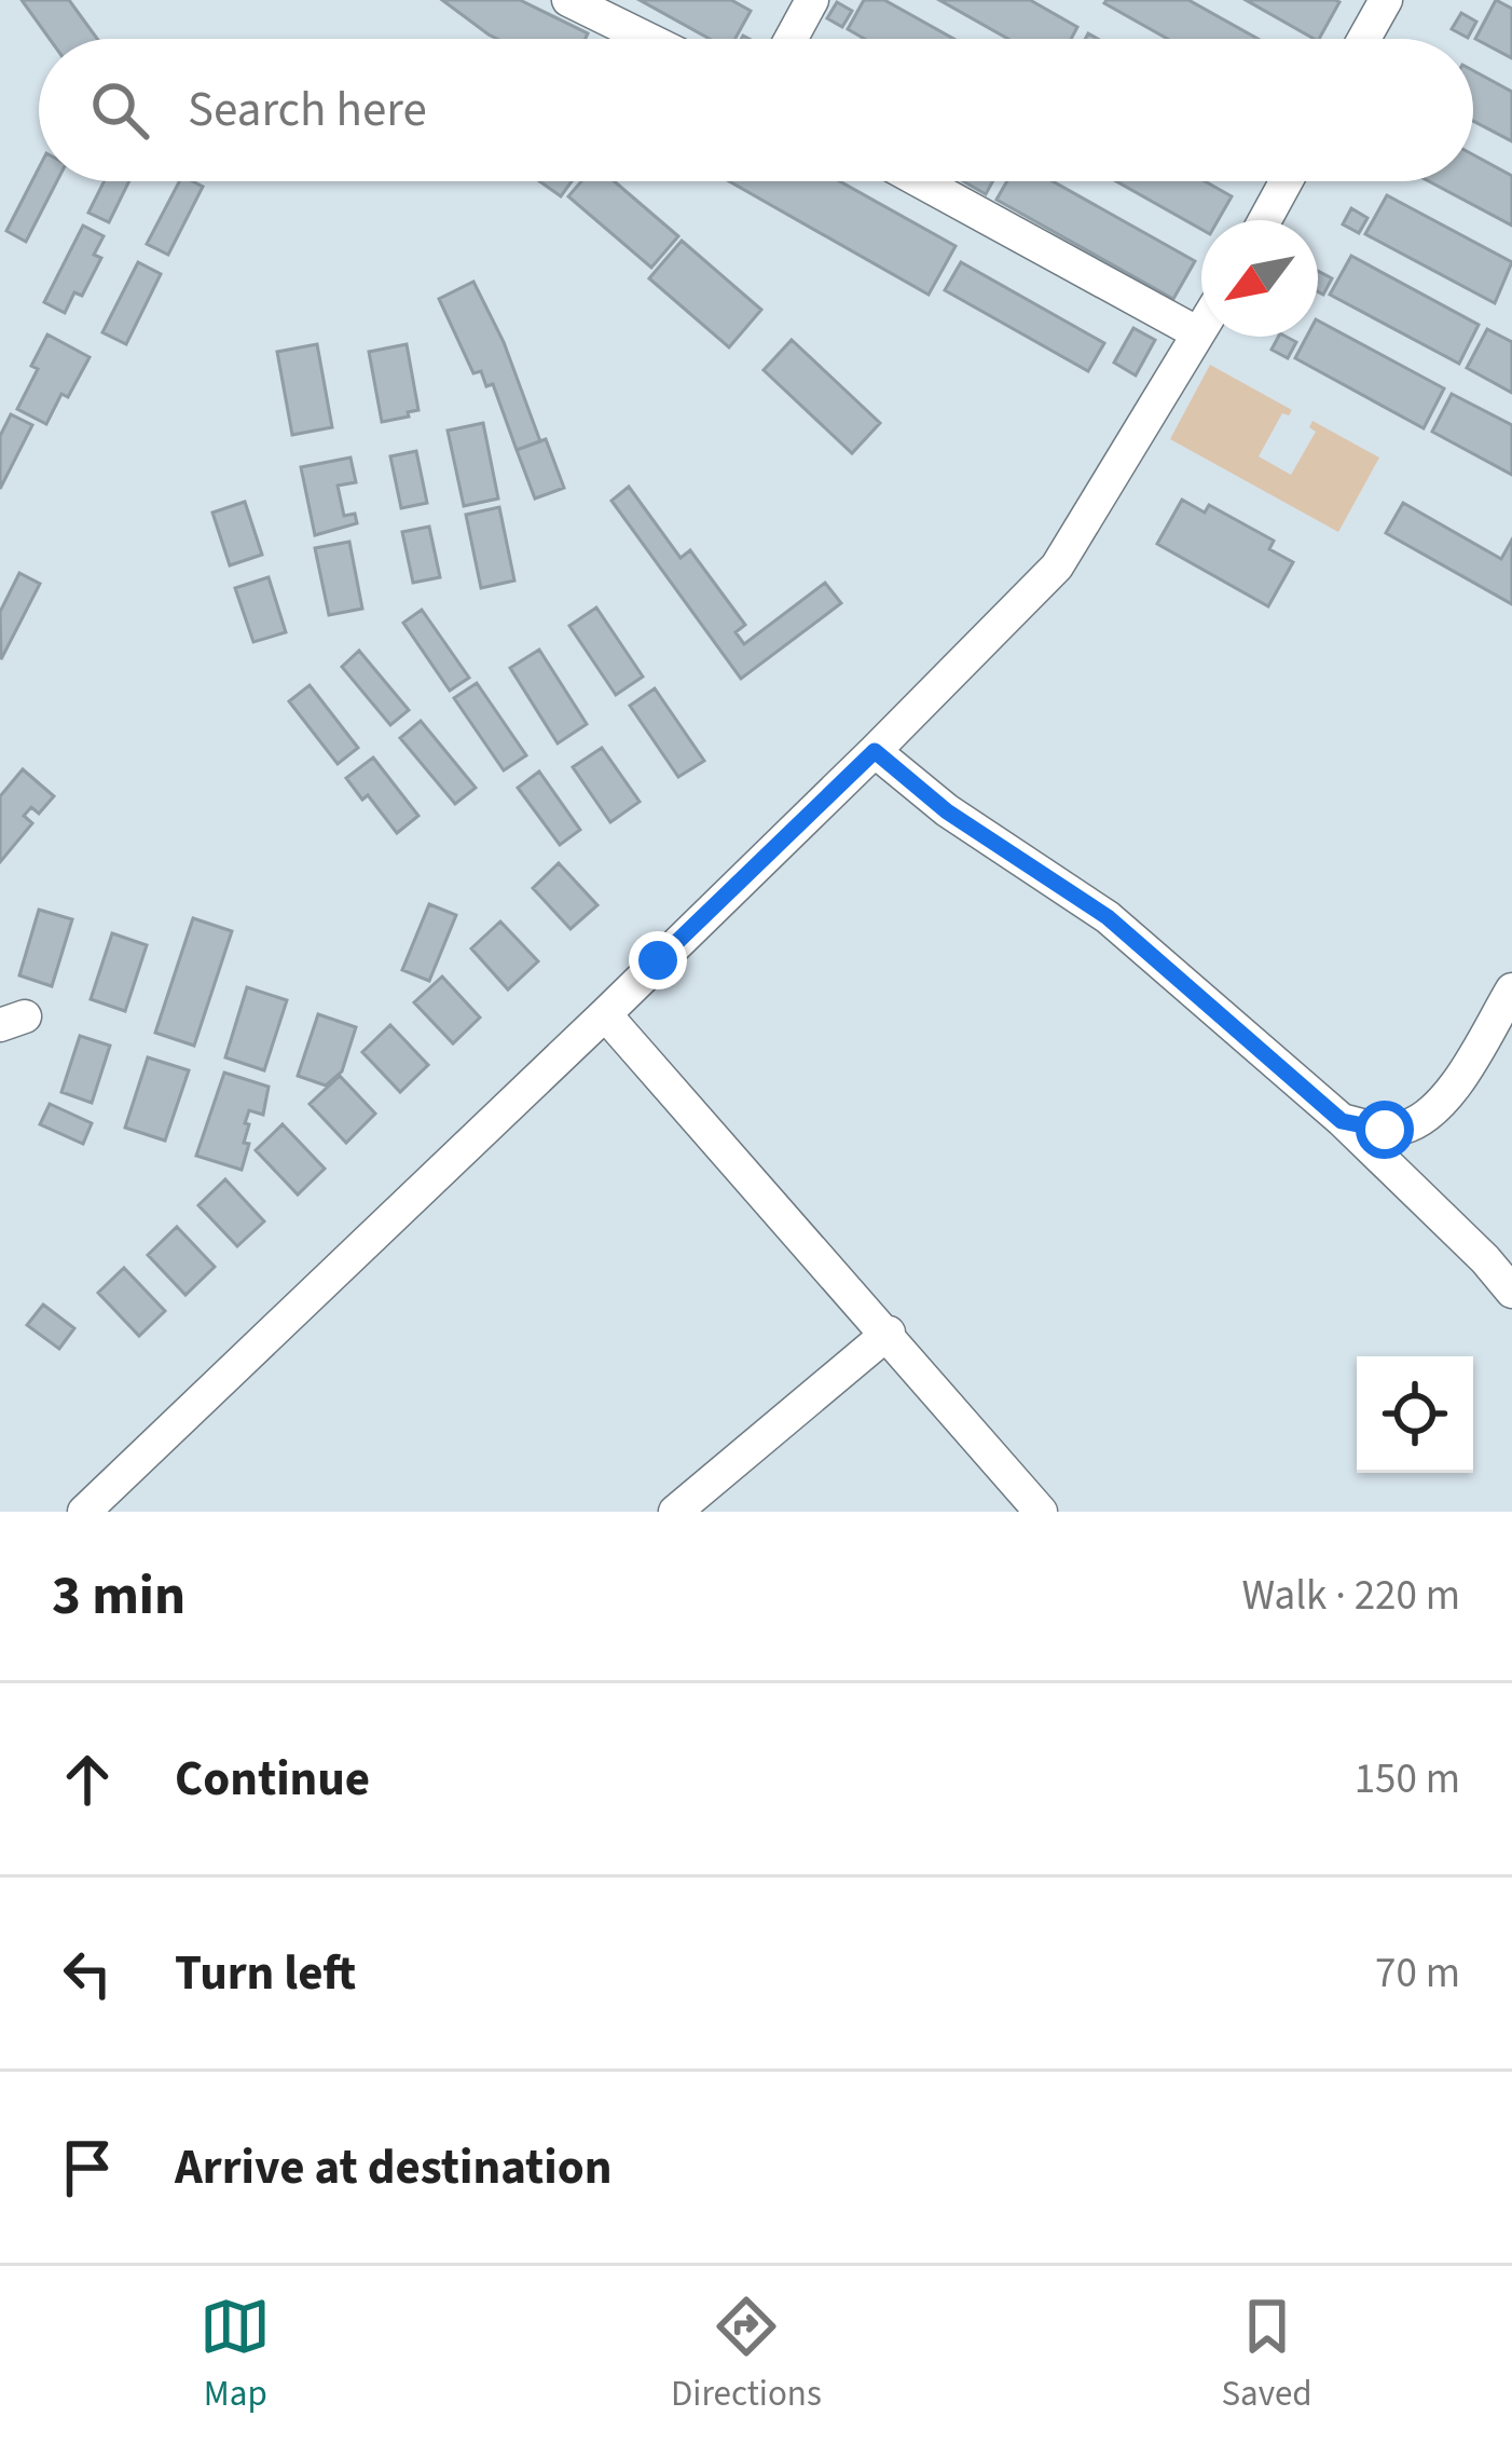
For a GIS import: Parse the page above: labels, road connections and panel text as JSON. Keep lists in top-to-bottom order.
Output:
{
  "north": "bottom left",
  "page": {
    "search": "Search here",
    "heading": ["3 min", "Walk · 220 m"],
    "list": [
      ["Continue", "150 m"],
      ["Turn left", "70 m"],
      "Arrive at destination"
    ],
    "nav": ["Map", "Directions", "Saved"]
  }
}
